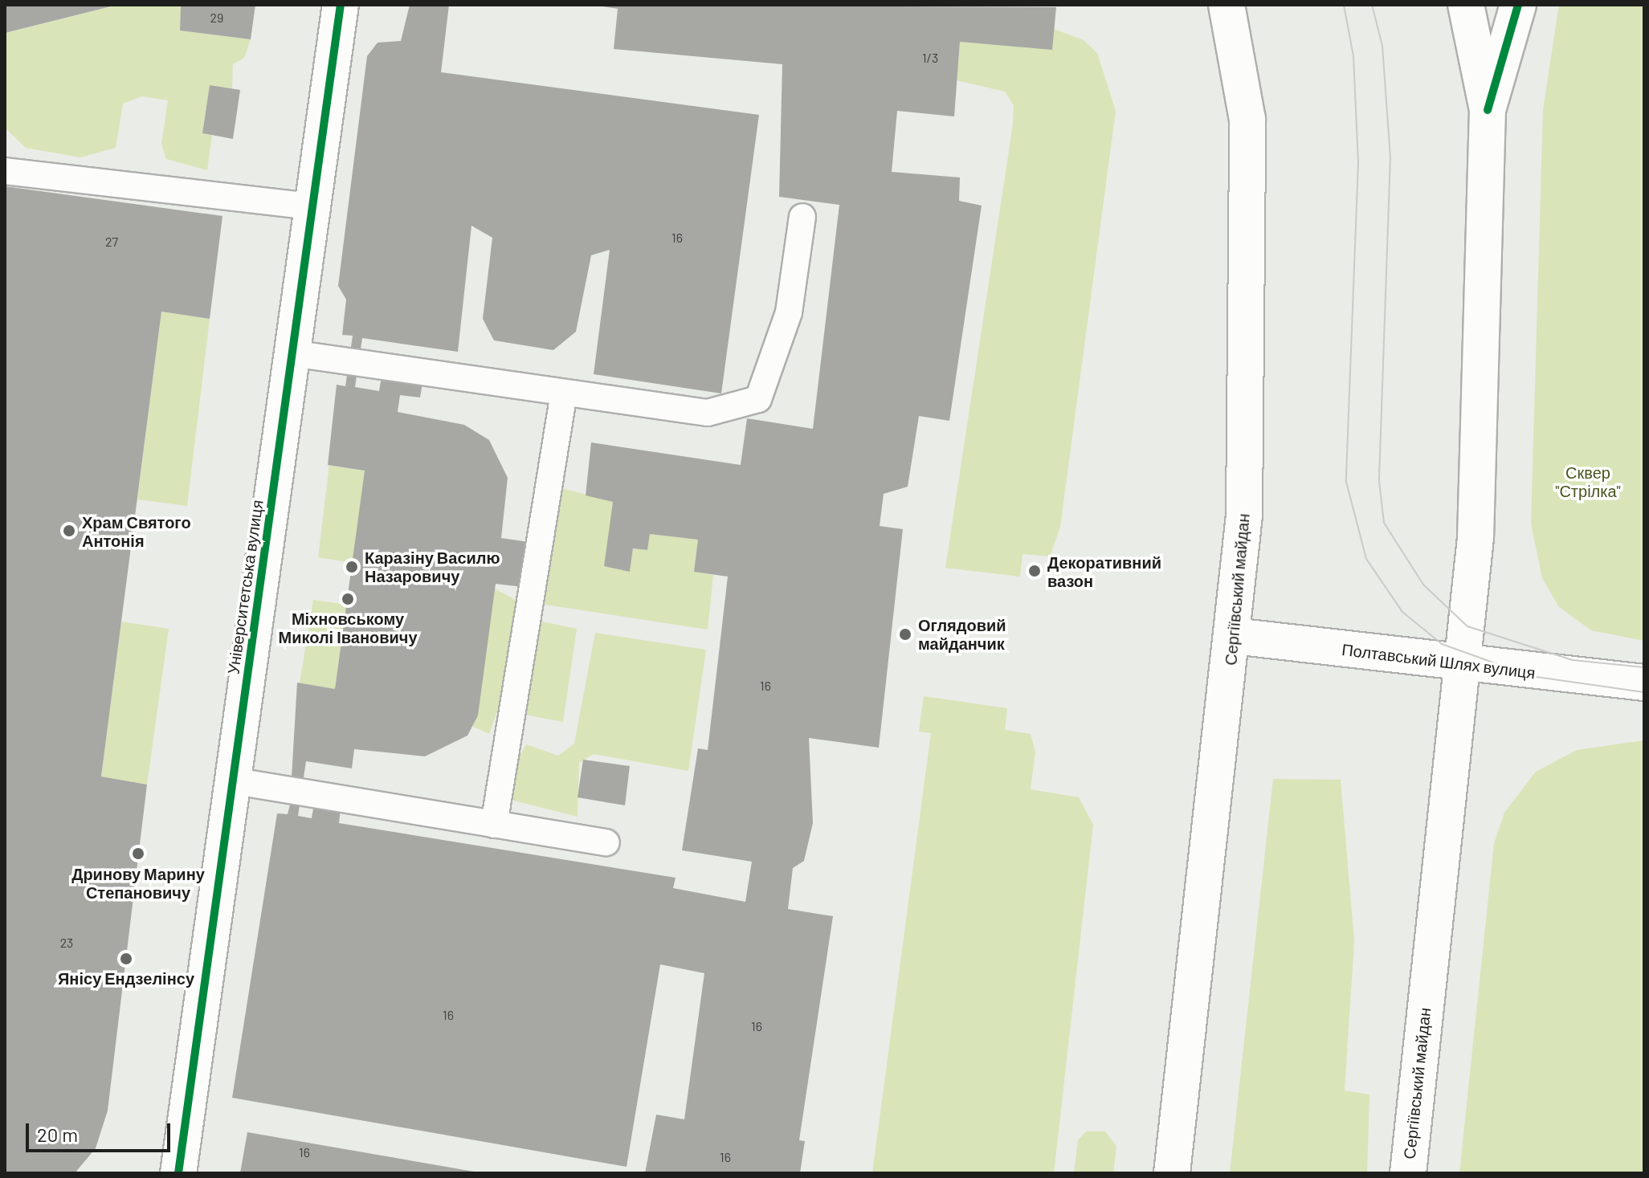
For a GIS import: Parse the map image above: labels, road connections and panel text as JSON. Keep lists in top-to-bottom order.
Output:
{
  "streets": {
    "main road": ["Університетська вулиця", "Сергіївський майдан", "Полтавський Шлях вулиця"]
  },
  "crossings": [
    ["Сергіївський майдан", "Полтавський Шлях вулиця"]
  ],
  "parks": ["Сквер \"Стрілка\""],
  "places": [
    "Храм Святого Антонія",
    "Каразіну Василю Назаровичу",
    "Декоративний вазон",
    "Міхновському Миколі Івановичу",
    "Оглядовий майданчик",
    "Дринову Марину Степановичу",
    "Янісу Ендзелінсу"
  ],
  "house_numbers": [
    "29",
    "1/3",
    "16",
    "27",
    "16",
    "23",
    "16",
    "16",
    "16",
    "16"
  ],
  "scale_bar": "20 m"
}
